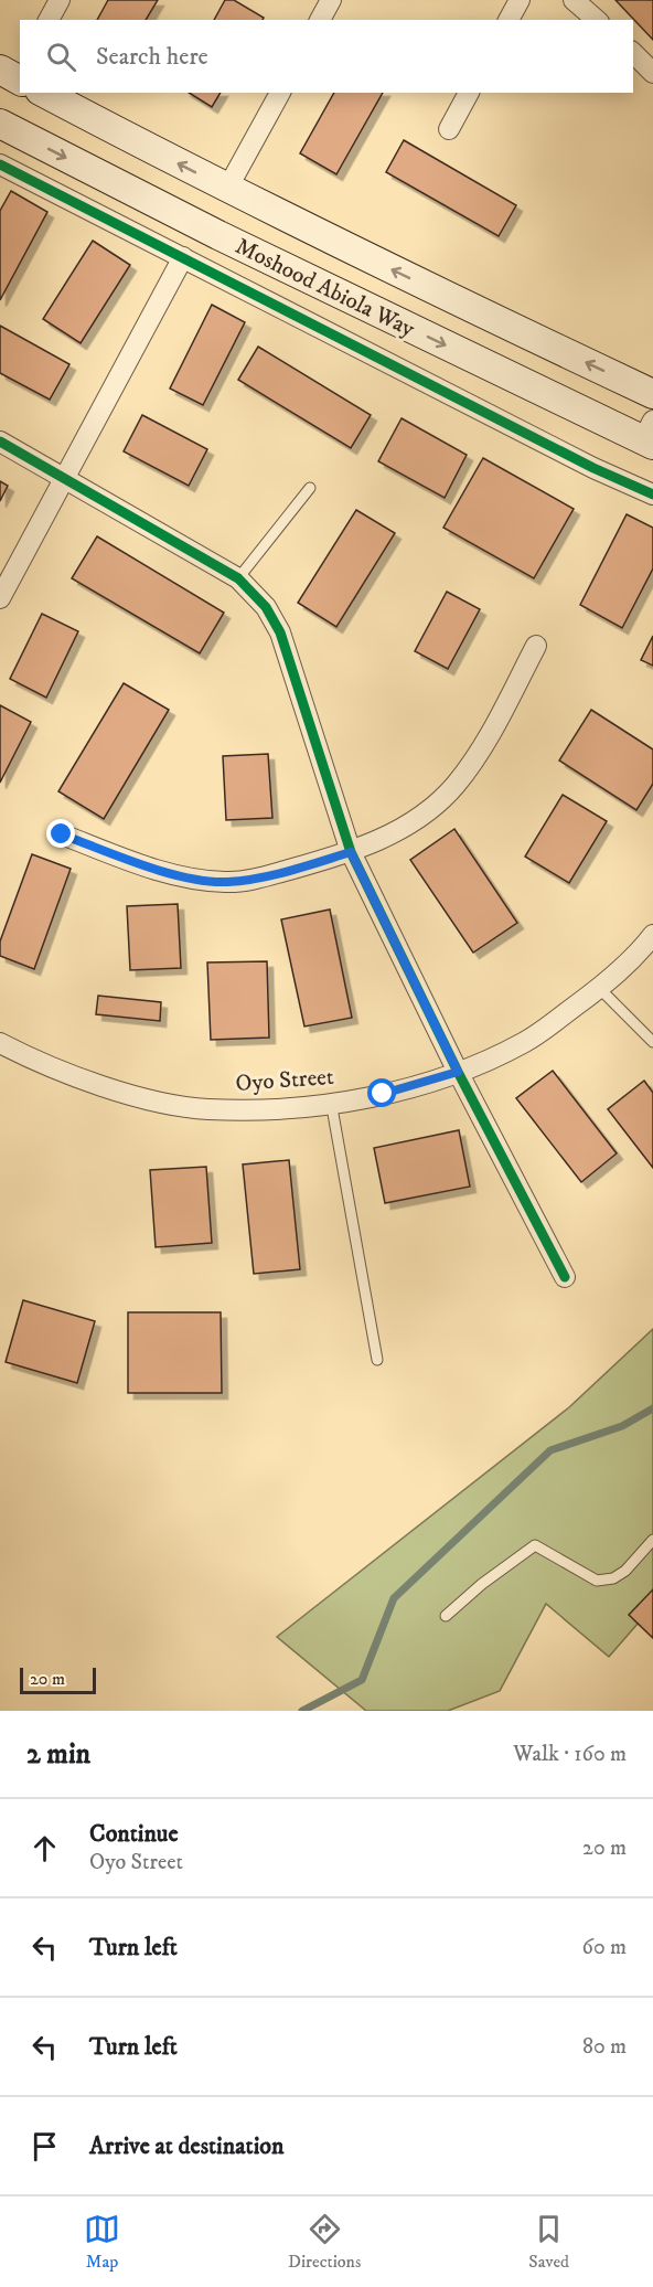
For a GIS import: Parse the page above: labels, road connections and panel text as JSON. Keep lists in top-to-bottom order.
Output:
{
  "streets": {
    "main road": ["Moshood Abiola Way"],
    "street": ["Oyo Street"]
  },
  "scale_bar": "20 m",
  "page": {
    "search": "Search here",
    "scale": "20 m",
    "heading": ["2 min", "Walk · 160 m"],
    "list": [
      ["Continue", "Oyo Street", "20 m"],
      ["Turn left", "60 m"],
      ["Turn left", "80 m"],
      "Arrive at destination"
    ],
    "nav": ["Map", "Directions", "Saved"]
  }
}
